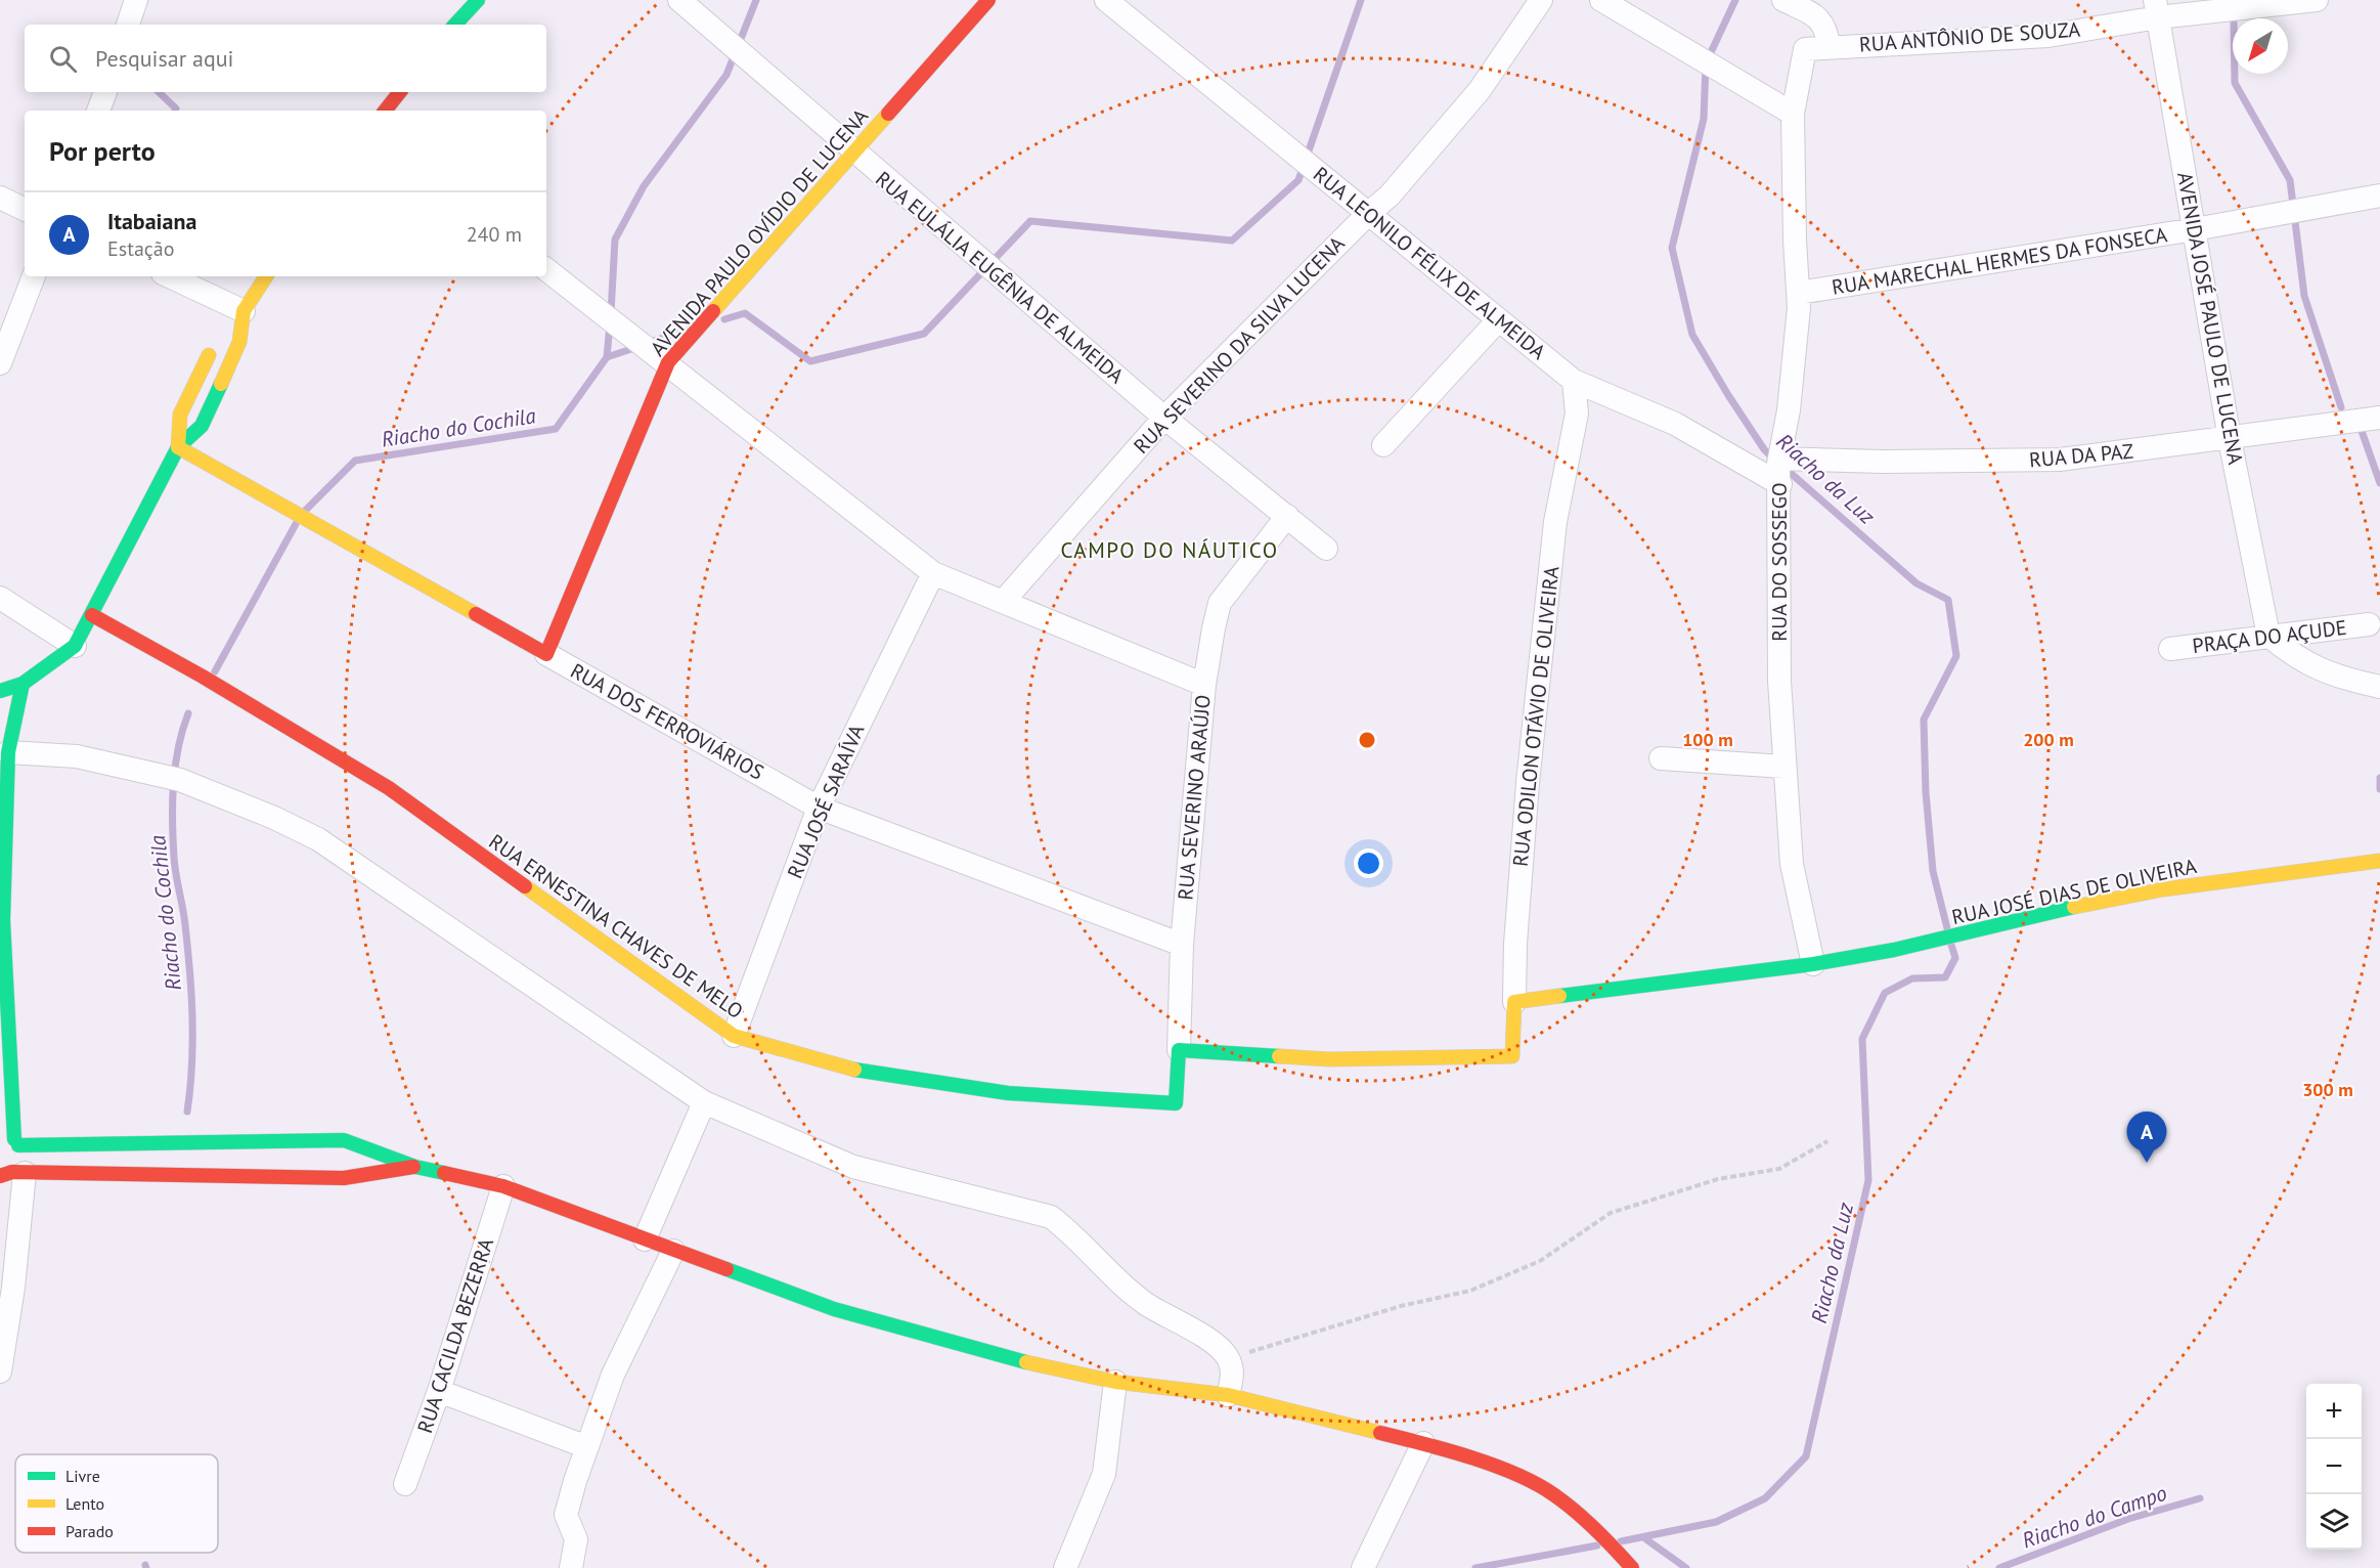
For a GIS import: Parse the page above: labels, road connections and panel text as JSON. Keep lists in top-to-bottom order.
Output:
{
  "streets": {
    "street": [
      "RUA ANTÔNIO DE SOUZA",
      "AVENIDA PAULO OVÍDIO DE LUCENA",
      "RUA MARECHAL HERMES DA FONSECA",
      "RUA LEONILO FÉLIX DE ALMEIDA",
      "RUA EULÁLIA EUGÊNIA DE ALMEIDA",
      "AVENIDA JOSÉ PAULO DE LUCENA",
      "RUA SEVERINO DA SILVA LUCENA",
      "RUA DA PAZ",
      "RUA DO SOSSEGO",
      "PRAÇA DO AÇUDE",
      "RUA ODILON OTÁVIO DE OLIVEIRA",
      "RUA DOS FERROVIÁRIOS",
      "RUA SEVERINO ARAÚJO",
      "RUA JOSÉ SARAÍVA",
      "RUA JOSÉ DIAS DE OLIVEIRA",
      "RUA ERNESTINA CHAVES DE MELO",
      "RUA CACILDA BEZERRA"
    ]
  },
  "crossings": [
    ["RUA ANTÔNIO DE SOUZA", "AVENIDA JOSÉ PAULO DE LUCENA"],
    ["RUA ANTÔNIO DE SOUZA", "RUA DO SOSSEGO"],
    ["AVENIDA PAULO OVÍDIO DE LUCENA", "RUA EULÁLIA EUGÊNIA DE ALMEIDA"],
    ["AVENIDA PAULO OVÍDIO DE LUCENA", "RUA DOS FERROVIÁRIOS"],
    ["RUA MARECHAL HERMES DA FONSECA", "AVENIDA JOSÉ PAULO DE LUCENA"],
    ["RUA MARECHAL HERMES DA FONSECA", "RUA DO SOSSEGO"],
    ["RUA LEONILO FÉLIX DE ALMEIDA", "RUA SEVERINO DA SILVA LUCENA"],
    ["RUA LEONILO FÉLIX DE ALMEIDA", "RUA DO SOSSEGO"],
    ["RUA LEONILO FÉLIX DE ALMEIDA", "RUA ODILON OTÁVIO DE OLIVEIRA"],
    ["RUA EULÁLIA EUGÊNIA DE ALMEIDA", "RUA SEVERINO DA SILVA LUCENA"],
    ["RUA EULÁLIA EUGÊNIA DE ALMEIDA", "RUA SEVERINO ARAÚJO"],
    ["AVENIDA JOSÉ PAULO DE LUCENA", "RUA DA PAZ"],
    ["AVENIDA JOSÉ PAULO DE LUCENA", "PRAÇA DO AÇUDE"],
    ["RUA DA PAZ", "RUA DO SOSSEGO"],
    ["RUA DO SOSSEGO", "RUA JOSÉ DIAS DE OLIVEIRA"],
    ["RUA ODILON OTÁVIO DE OLIVEIRA", "RUA SEVERINO ARAÚJO"],
    ["RUA ODILON OTÁVIO DE OLIVEIRA", "RUA JOSÉ DIAS DE OLIVEIRA"],
    ["RUA DOS FERROVIÁRIOS", "RUA SEVERINO ARAÚJO"],
    ["RUA DOS FERROVIÁRIOS", "RUA JOSÉ SARAÍVA"],
    ["RUA SEVERINO ARAÚJO", "RUA ERNESTINA CHAVES DE MELO"],
    ["RUA JOSÉ SARAÍVA", "RUA ERNESTINA CHAVES DE MELO"]
  ],
  "districts": ["CAMPO DO NÁUTICO"],
  "water": ["Riacho do Cochila", "Riacho da Luz", "Riacho do Campo"],
  "legend": ["Livre", "Lento", "Parado"],
  "north": "bottom left",
  "page": {
    "search": "Pesquisar aqui",
    "heading": "Por perto",
    "list": [
      {
        "mark": "A",
        "name": "Itabaiana",
        "note": "Estação",
        "value": "240 m"
      }
    ],
    "pins": "A",
    "map_buttons": ["+", "−"]
  },
  "rings": ["100 m", "200 m", "300 m"]
}
